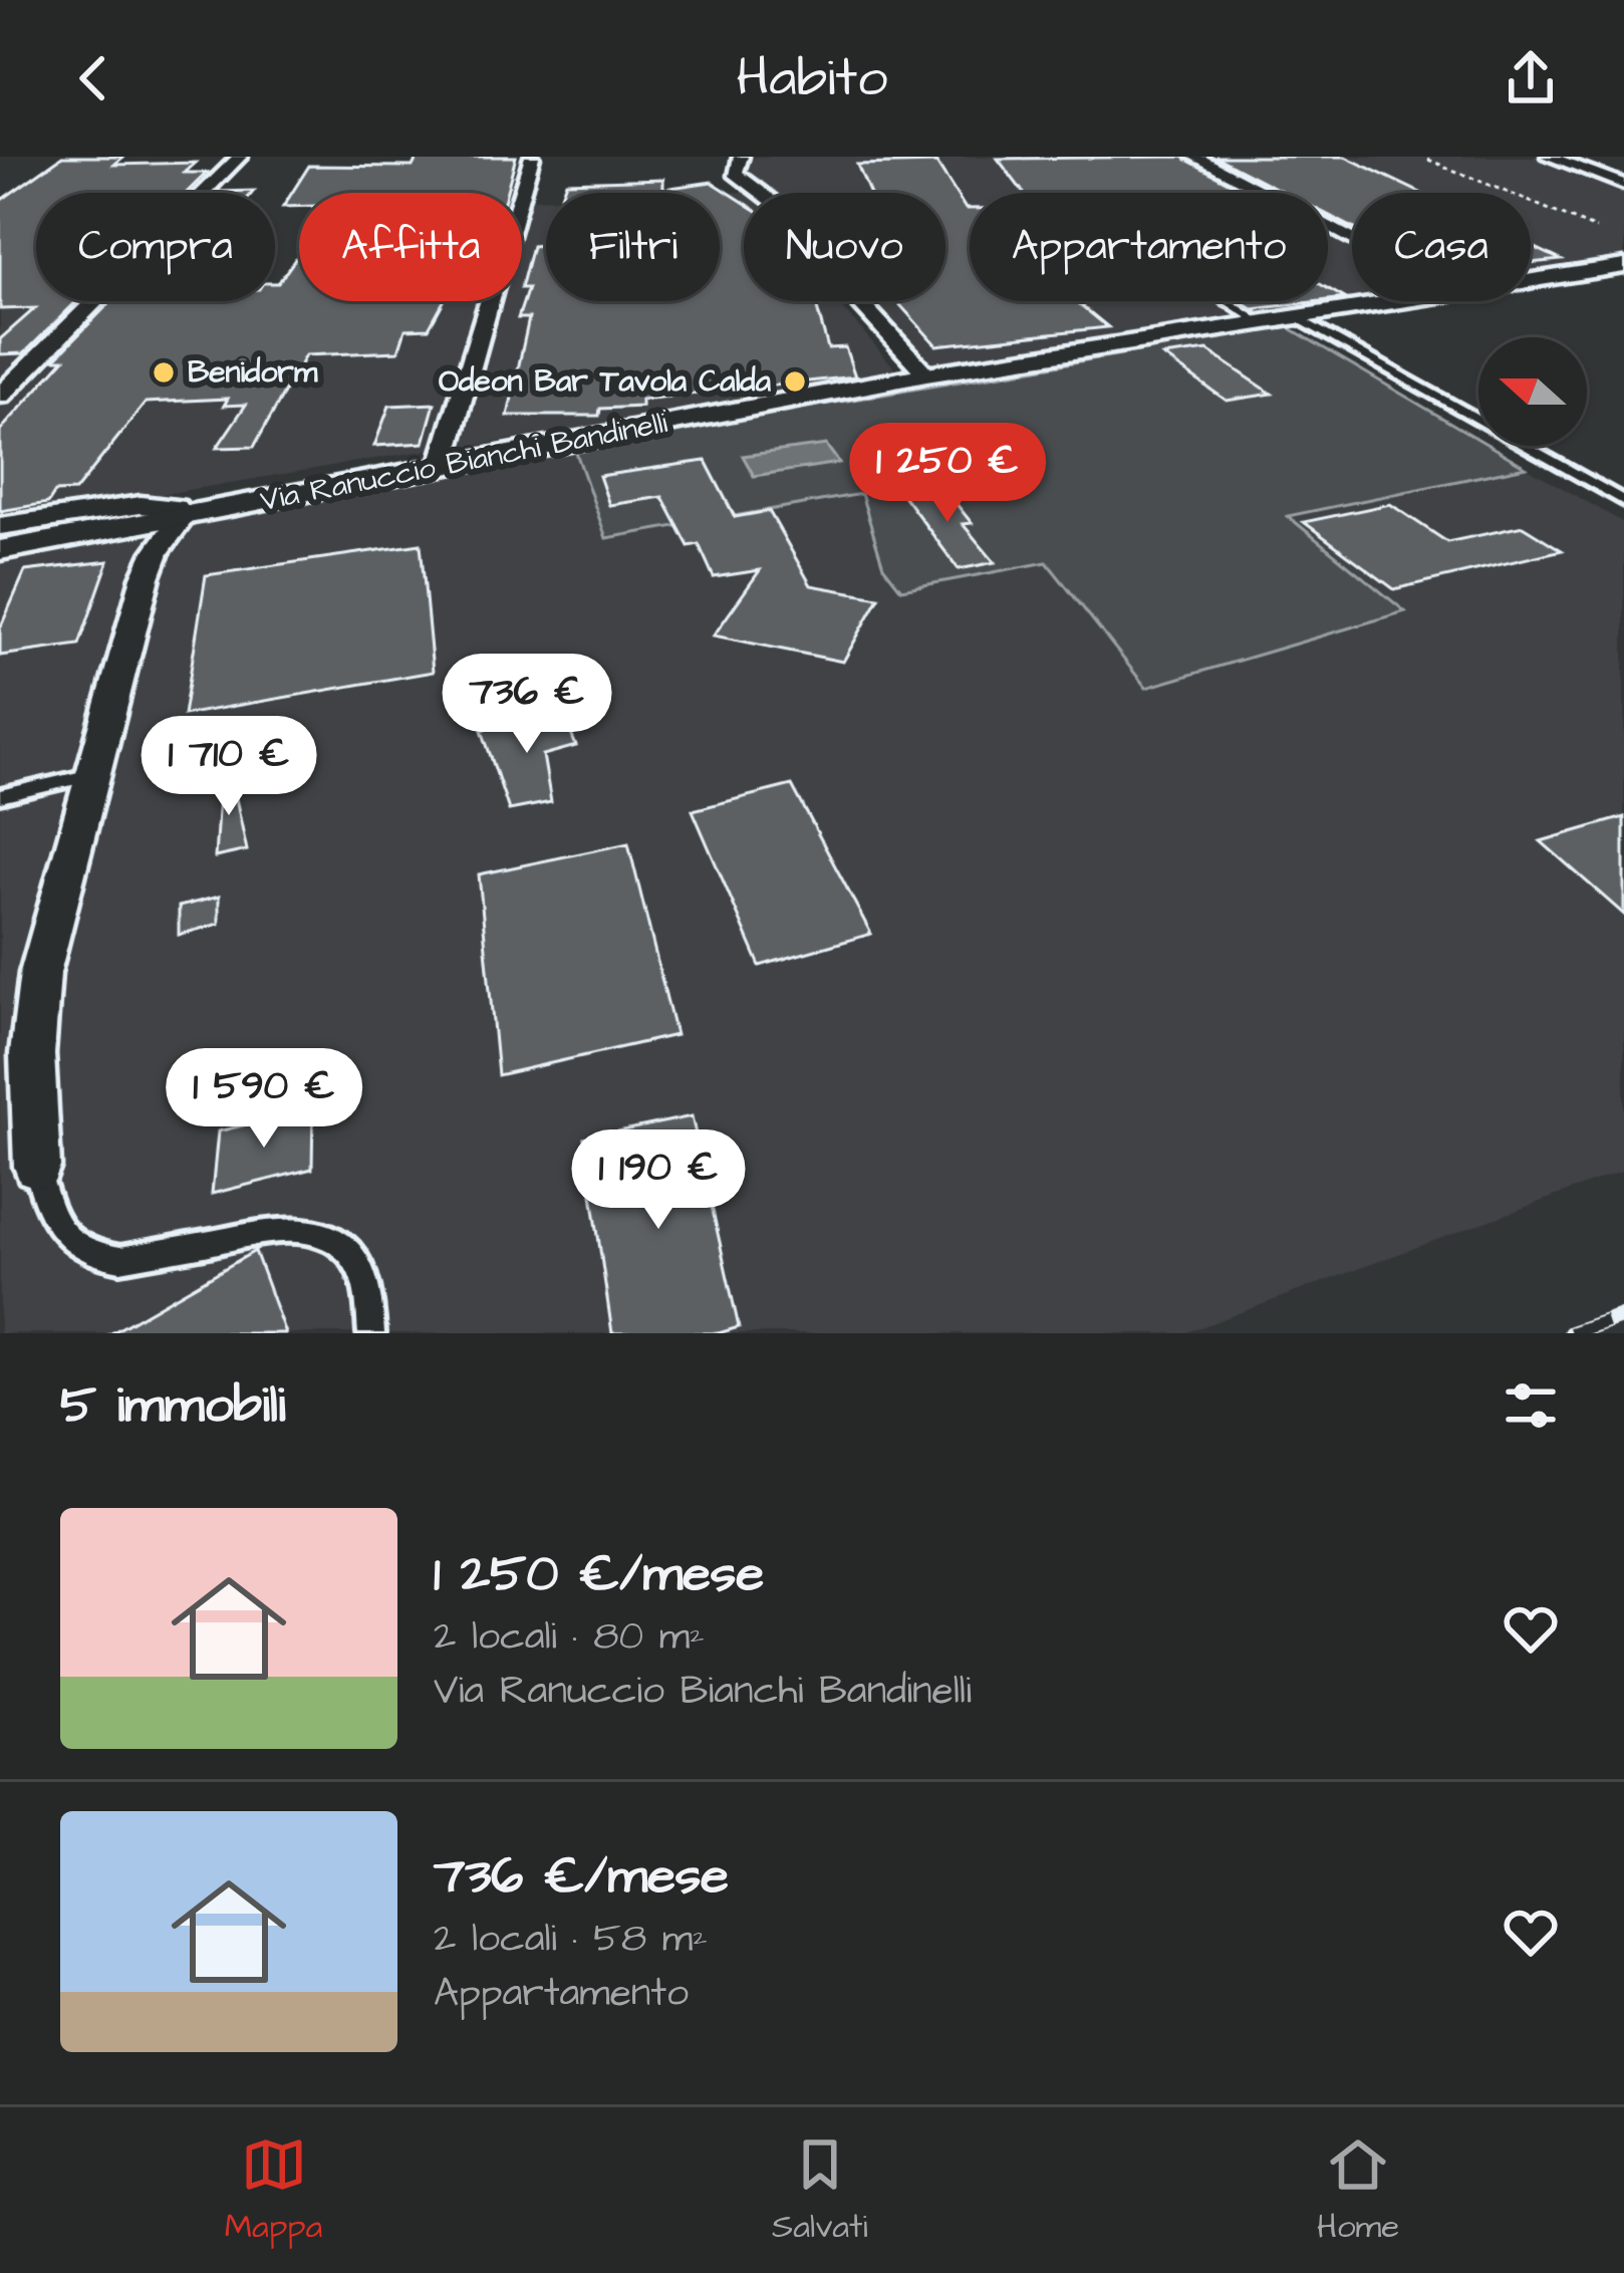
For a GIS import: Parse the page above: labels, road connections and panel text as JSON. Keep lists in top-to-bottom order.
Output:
{
  "streets": {
    "street": ["Via Ranuccio Bianchi Bandinelli"]
  },
  "places": ["Benidorm", "Odeon Bar Tavola Calda"],
  "north": "left",
  "page": {
    "header": "Habito",
    "chip": [
      "Compra",
      "Affitta",
      "Filtri",
      "Nuovo",
      "Appartamento",
      "Casa"
    ],
    "price": [
      "1 250 €",
      "736 €",
      "1 710 €",
      "1 590 €",
      "1 190 €"
    ],
    "heading": "5 immobili",
    "list": [
      {
        "name": "1 250 €/mese",
        "note": "2 locali · 80 m² · Via Ranuccio Bianchi Bandinelli"
      },
      {
        "name": "736 €/mese",
        "note": "2 locali · 58 m² · Appartamento"
      }
    ],
    "tabs": ["Mappa", "Salvati", "Home"]
  }
}
